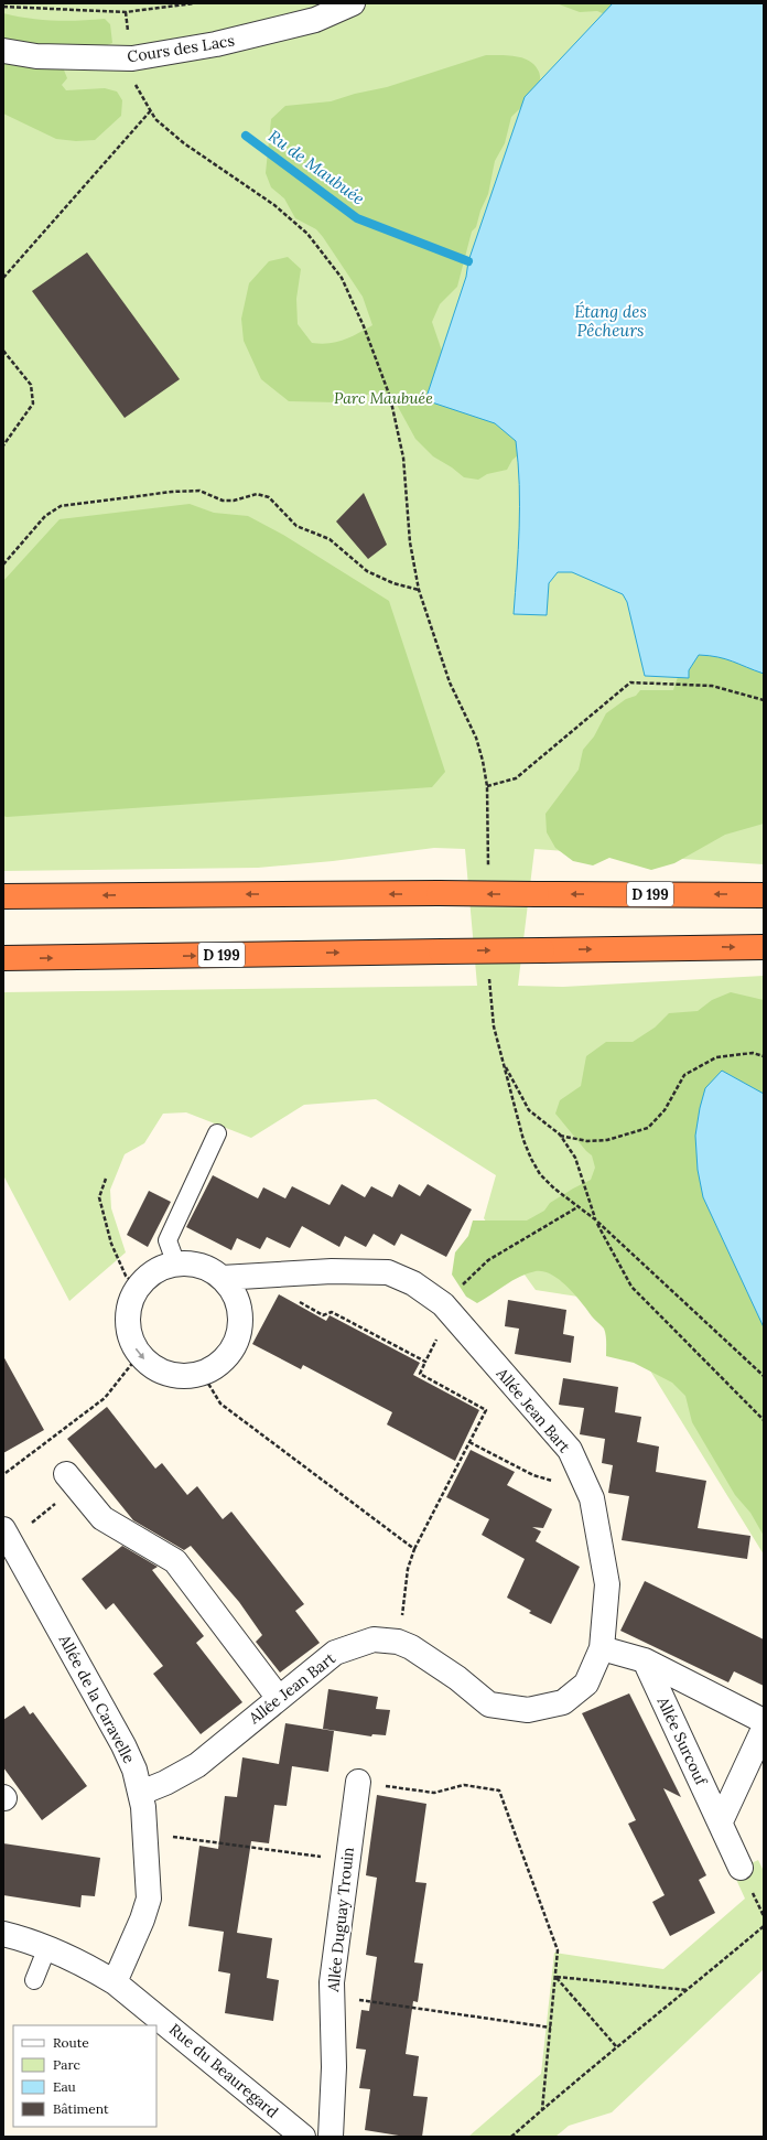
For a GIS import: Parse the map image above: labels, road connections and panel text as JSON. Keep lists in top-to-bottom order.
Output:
{
  "streets": {
    "highway": ["D 199"],
    "street": [
      "Cours des Lacs",
      "Allée Jean Bart",
      "Allée de la Caravelle",
      "Allée Surcouf",
      "Allée Duguay Trouin",
      "Rue du Beauregard"
    ]
  },
  "crossings": [
    ["Allée Jean Bart", "Allée de la Caravelle"],
    ["Allée Jean Bart", "Allée Surcouf"],
    ["Allée de la Caravelle", "Rue du Beauregard"]
  ],
  "water": ["Ru de Maubuée", "Étang des Pêcheurs"],
  "parks": ["Parc Maubuée"],
  "legend": [
    "Route",
    "Parc",
    "Eau",
    "Bâtiment"
  ]
}
